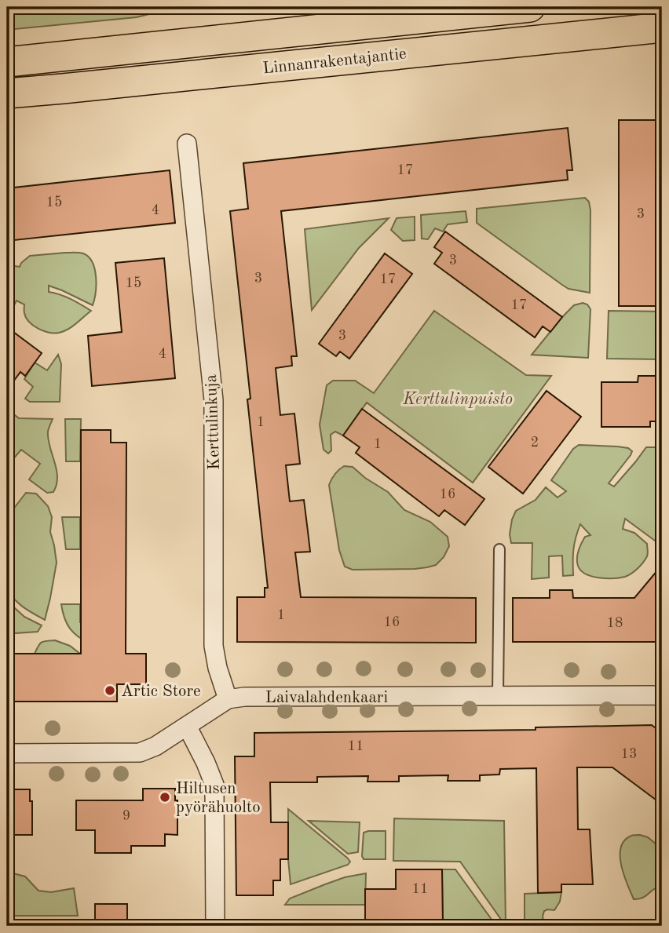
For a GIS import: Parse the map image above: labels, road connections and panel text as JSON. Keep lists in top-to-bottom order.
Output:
{
  "streets": {
    "main road": ["Linnanrakentajantie"],
    "street": ["Kerttulinkuja", "Laivalahdenkaari"]
  },
  "crossings": [
    ["Kerttulinkuja", "Laivalahdenkaari"]
  ],
  "parks": ["Kerttulinpuisto"],
  "places": ["Artic Store", "Hiltusen pyörähuolto"],
  "house_numbers": [
    "17",
    "15",
    "4",
    "3",
    "3",
    "3",
    "17",
    "15",
    "17",
    "3",
    "4",
    "1",
    "2",
    "1",
    "16",
    "1",
    "16",
    "18",
    "11",
    "13",
    "9",
    "11"
  ]
}
